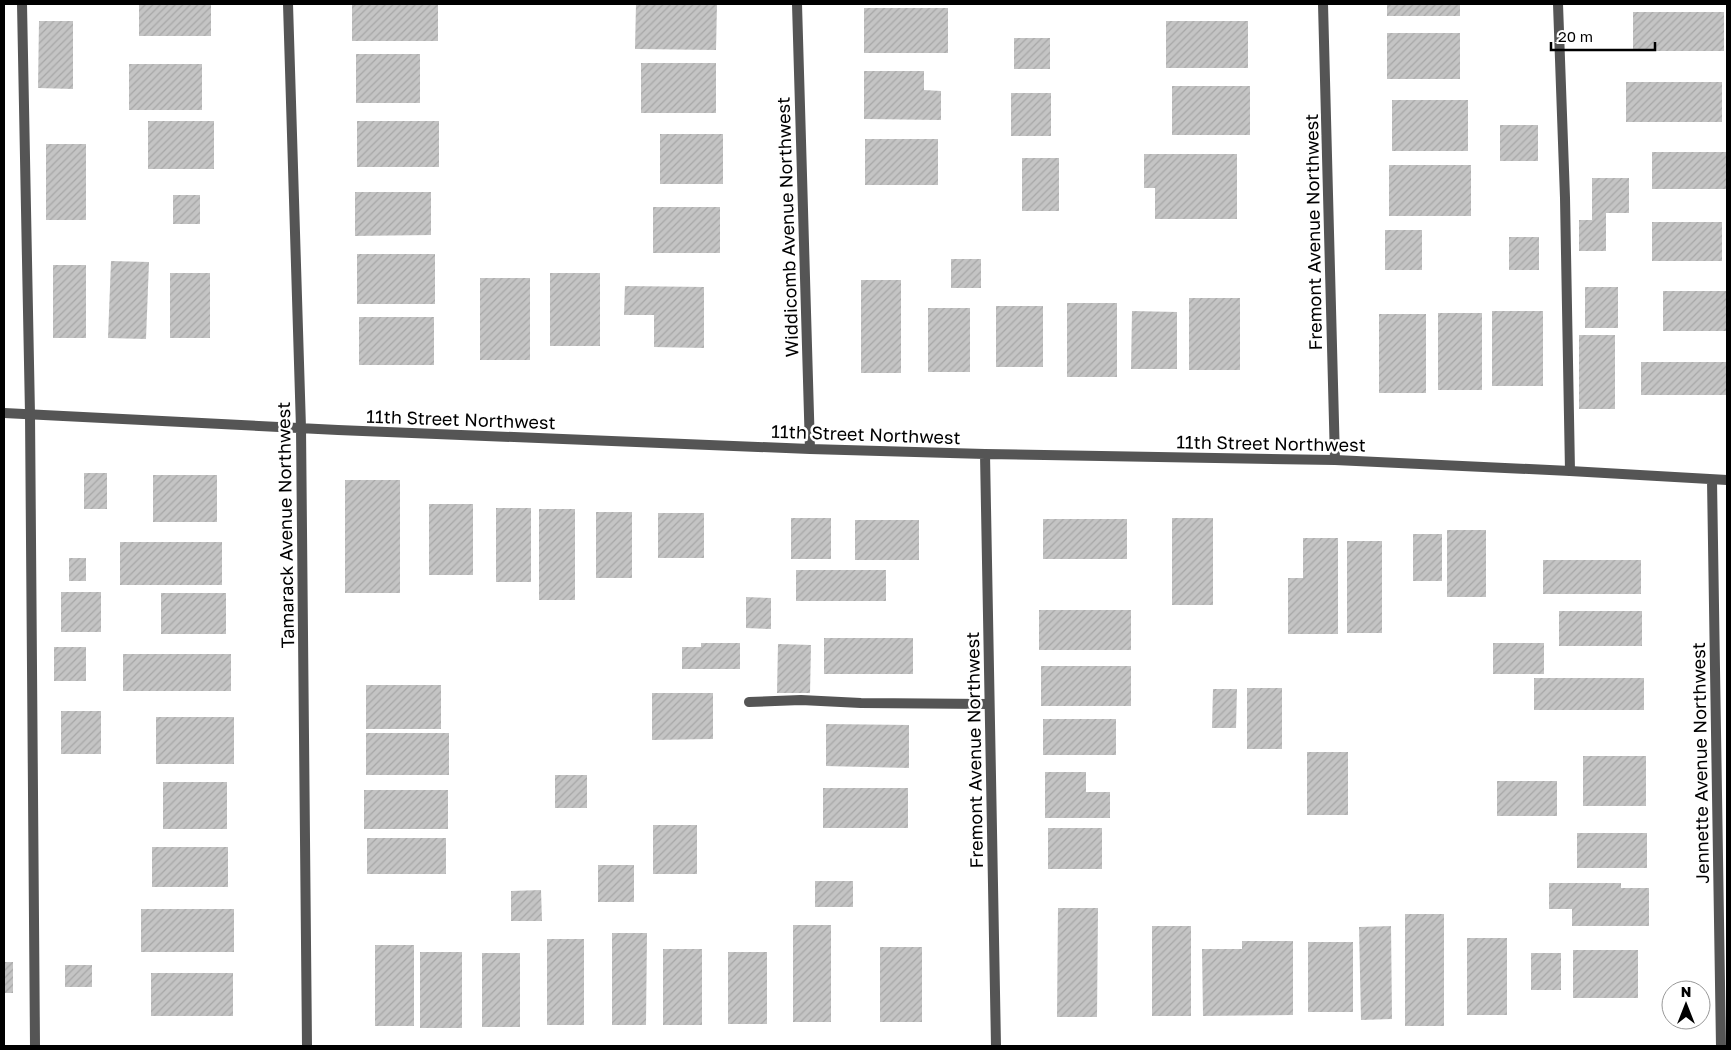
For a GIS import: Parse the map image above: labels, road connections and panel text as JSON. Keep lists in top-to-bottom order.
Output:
{
  "streets": {
    "street": [
      "Widdicomb Avenue Northwest",
      "Fremont Avenue Northwest",
      "11th Street Northwest",
      "Tamarack Avenue Northwest",
      "Jennette Avenue Northwest"
    ]
  },
  "crossings": [
    ["Widdicomb Avenue Northwest", "11th Street Northwest"],
    ["Fremont Avenue Northwest", "11th Street Northwest"],
    ["11th Street Northwest", "Tamarack Avenue Northwest"],
    ["11th Street Northwest", "Jennette Avenue Northwest"]
  ],
  "scale_bar": "20 m",
  "north": "top"
}
